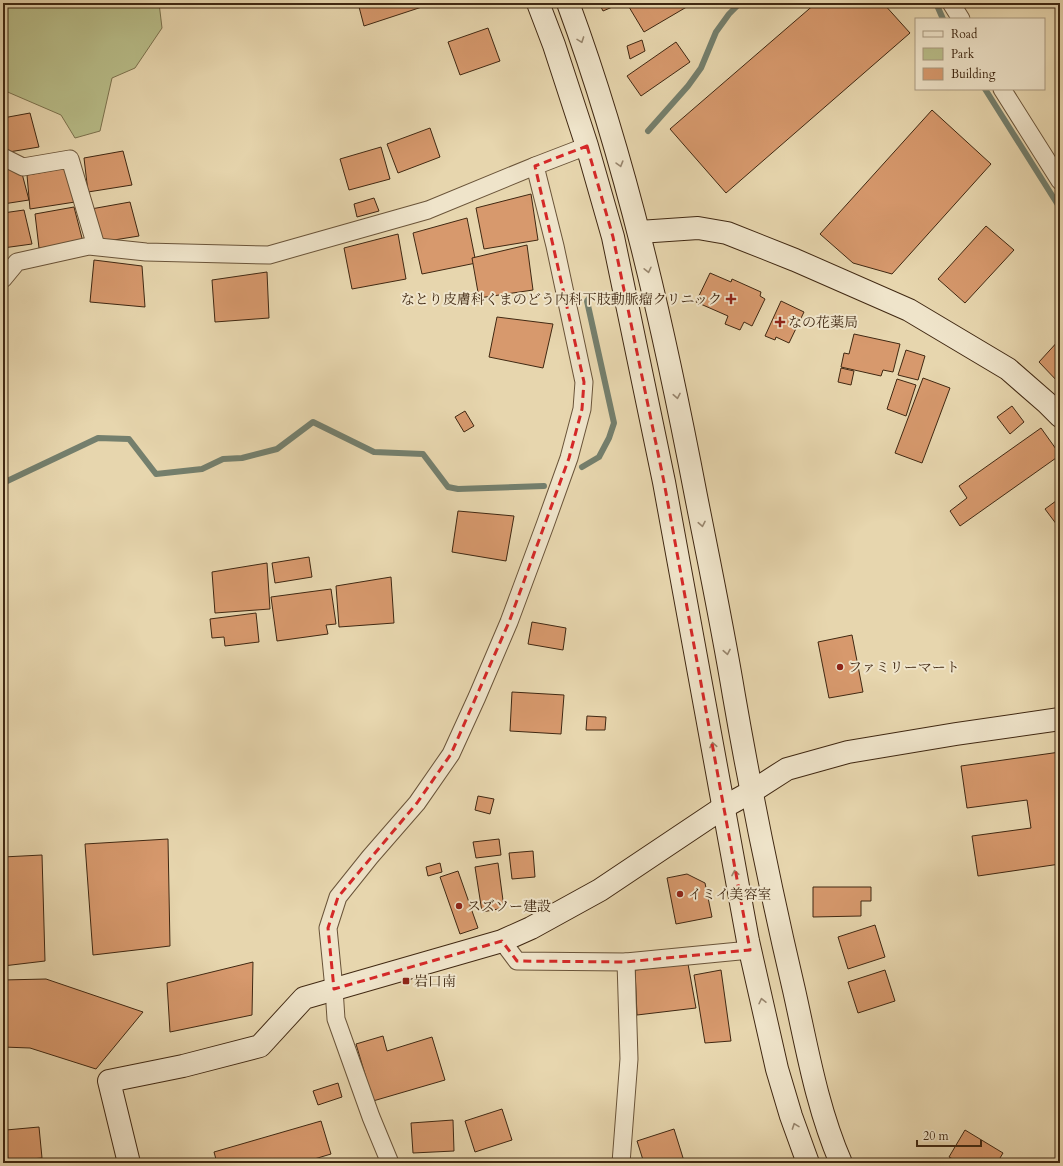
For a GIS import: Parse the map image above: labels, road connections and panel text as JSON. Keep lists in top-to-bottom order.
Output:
{
  "places": {
    "health": ["なとり皮膚科くまのどう内科下肢動脈瘤クリニック", "なの花薬局"],
    "other": ["ファミリーマート", "イミイ美容室", "スズソー建設"],
    "transit": ["岩口南"]
  },
  "legend": ["Road", "Park", "Building"],
  "scale_bar": "20 m"
}
